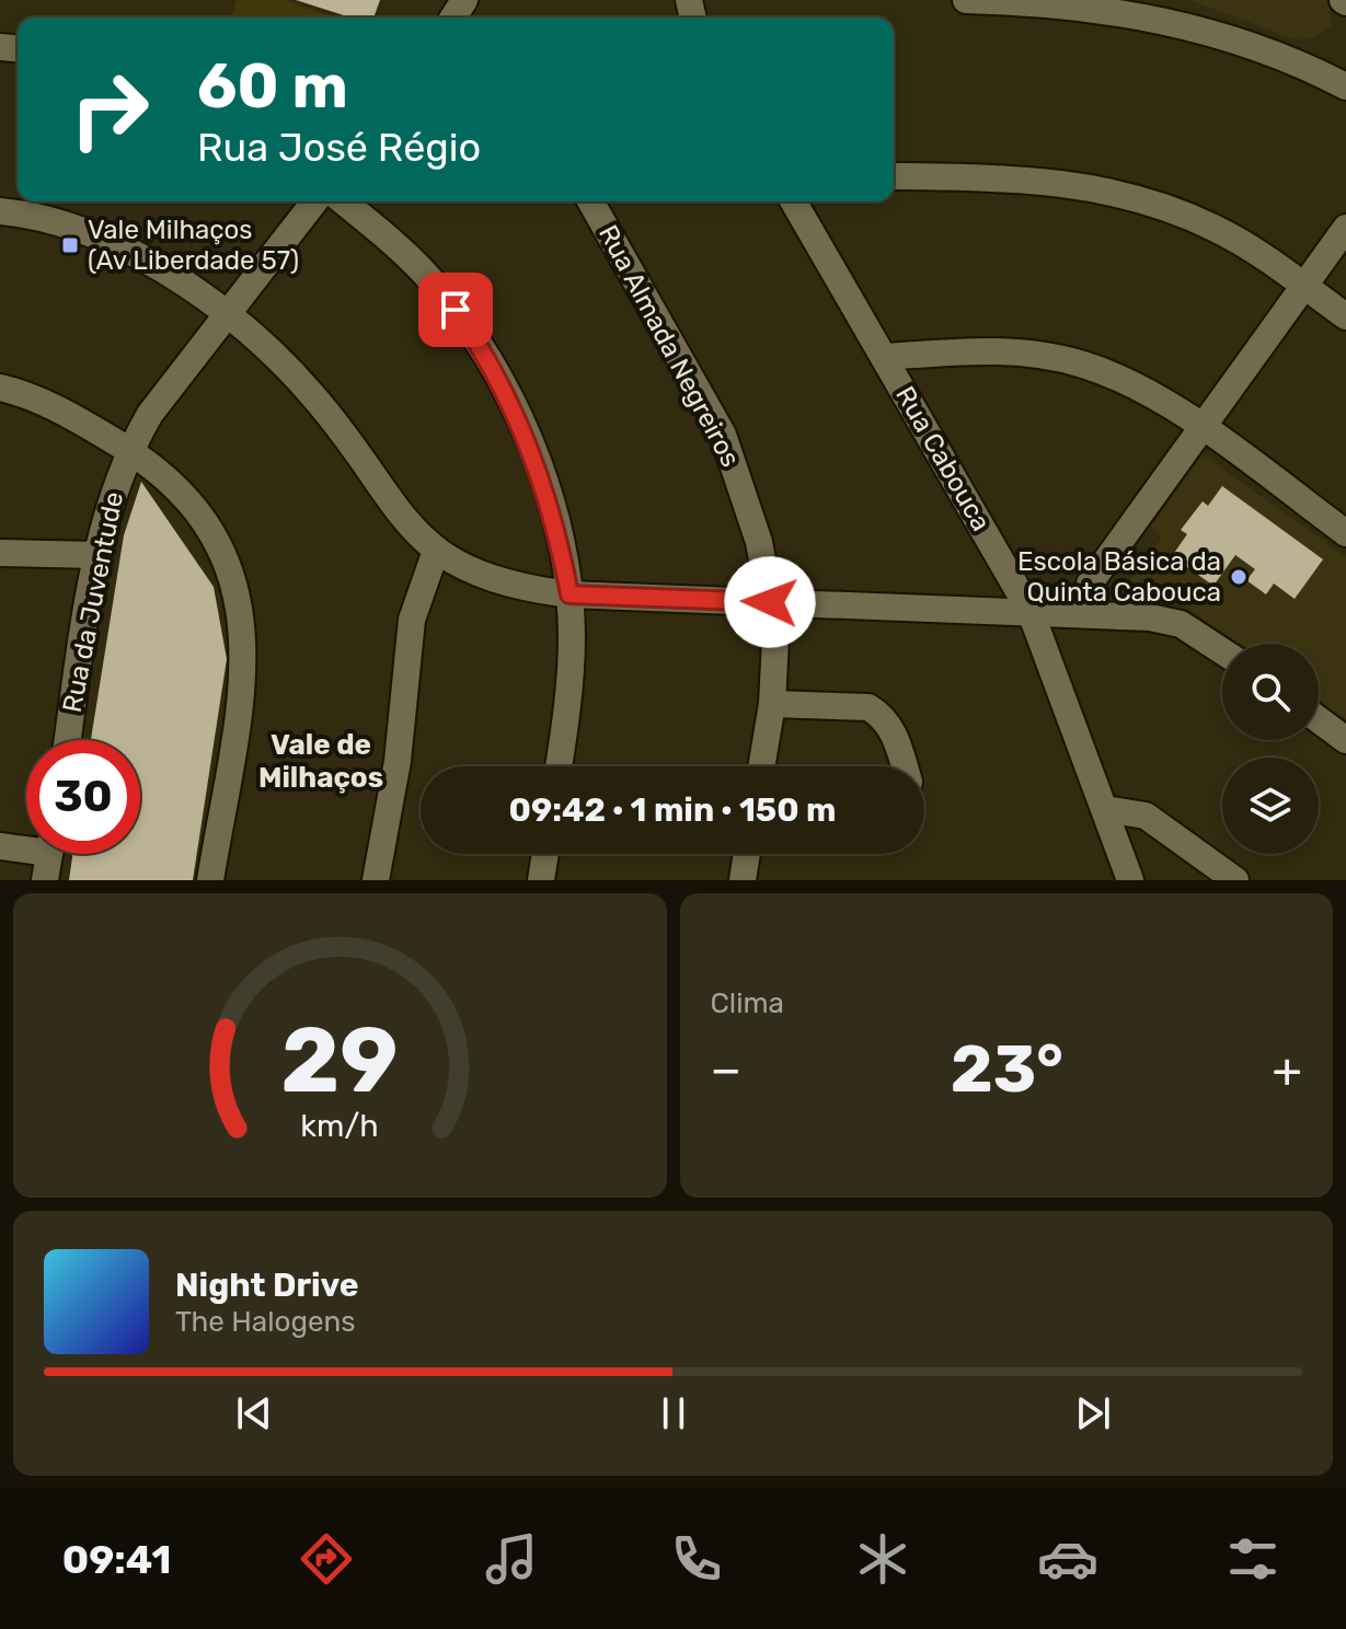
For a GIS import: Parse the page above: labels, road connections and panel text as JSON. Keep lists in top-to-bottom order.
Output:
{
  "streets": {
    "street": ["Rua Almada Negreiros", "Rua Cabouca", "Rua da Juventude"]
  },
  "districts": ["Vale de Milhaços"],
  "places": {
    "transit": ["Vale Milhaços (Av Liberdade 57)"],
    "other": ["Escola Básica da Quinta Cabouca"]
  },
  "page": {
    "turn": ["60 m", "Rua José Régio"],
    "limit": "30",
    "trip": "09:42 · 1 min · 150 m",
    "tile": "Clima",
    "heat": ["−", "23°", "+"],
    "song": ["Night Drive", "The Halogens"],
    "tabs": "09:41",
    "gauge": ["29", "km/h"]
  }
}
